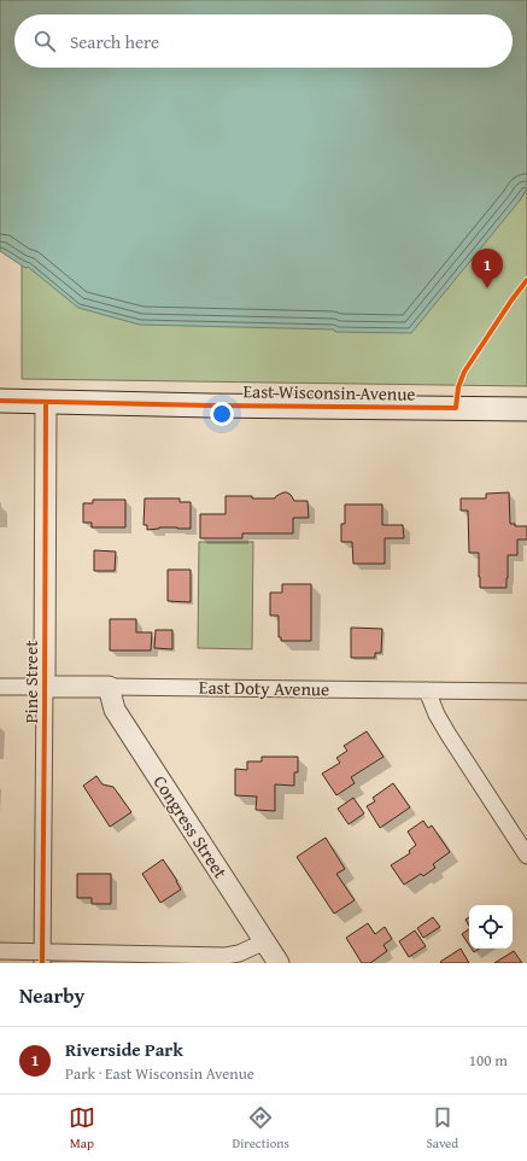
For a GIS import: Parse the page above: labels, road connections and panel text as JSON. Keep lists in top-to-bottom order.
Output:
{
  "streets": {
    "main road": ["East Wisconsin Avenue"],
    "street": ["Pine Street", "East Doty Avenue", "Congress Street"]
  },
  "crossings": [
    ["East Wisconsin Avenue", "Pine Street"],
    ["Pine Street", "East Doty Avenue"],
    ["East Doty Avenue", "Congress Street"]
  ],
  "page": {
    "search": "Search here",
    "pins": "1",
    "heading": "Nearby",
    "list": [
      {
        "mark": "1",
        "name": "Riverside Park",
        "note": "Park · East Wisconsin Avenue",
        "value": "100 m"
      }
    ],
    "nav": ["Map", "Directions", "Saved"]
  }
}
